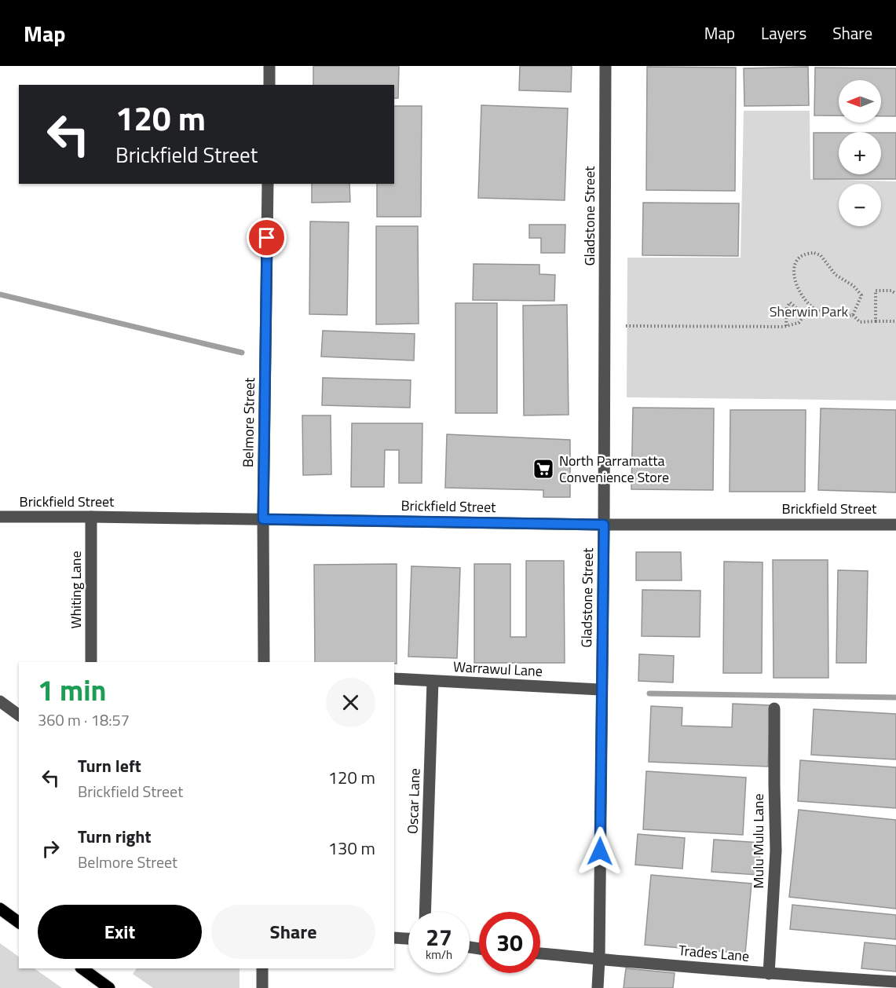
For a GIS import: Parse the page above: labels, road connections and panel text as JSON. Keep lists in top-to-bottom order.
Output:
{
  "streets": {
    "street": [
      "Gladstone Street",
      "Belmore Street",
      "Brickfield Street",
      "Whiting Lane",
      "Warrawul Lane",
      "Oscar Lane",
      "Mulu Mulu Lane",
      "Trades Lane"
    ]
  },
  "crossings": [
    ["Gladstone Street", "Brickfield Street"],
    ["Gladstone Street", "Warrawul Lane"],
    ["Gladstone Street", "Trades Lane"],
    ["Belmore Street", "Brickfield Street"],
    ["Brickfield Street", "Whiting Lane"],
    ["Warrawul Lane", "Oscar Lane"],
    ["Mulu Mulu Lane", "Trades Lane"]
  ],
  "parks": ["Sherwin Park"],
  "places": {
    "supermarket": ["North Parramatta Convenience Store"]
  },
  "north": "left",
  "page": {
    "header": "Map",
    "nav": ["Map", "Layers", "Share"],
    "map_buttons": ["+", "−"],
    "turn": ["120 m", "Brickfield Street"],
    "heading": ["1 min", "360 m · 18:57"],
    "list": [
      {
        "name": "Turn left",
        "note": "Brickfield Street",
        "value": "120 m"
      },
      {
        "name": "Turn right",
        "note": "Belmore Street",
        "value": "130 m"
      }
    ],
    "buttons": ["Exit", "Share"],
    "speed": "27 km/h",
    "limit": "30"
  }
}
